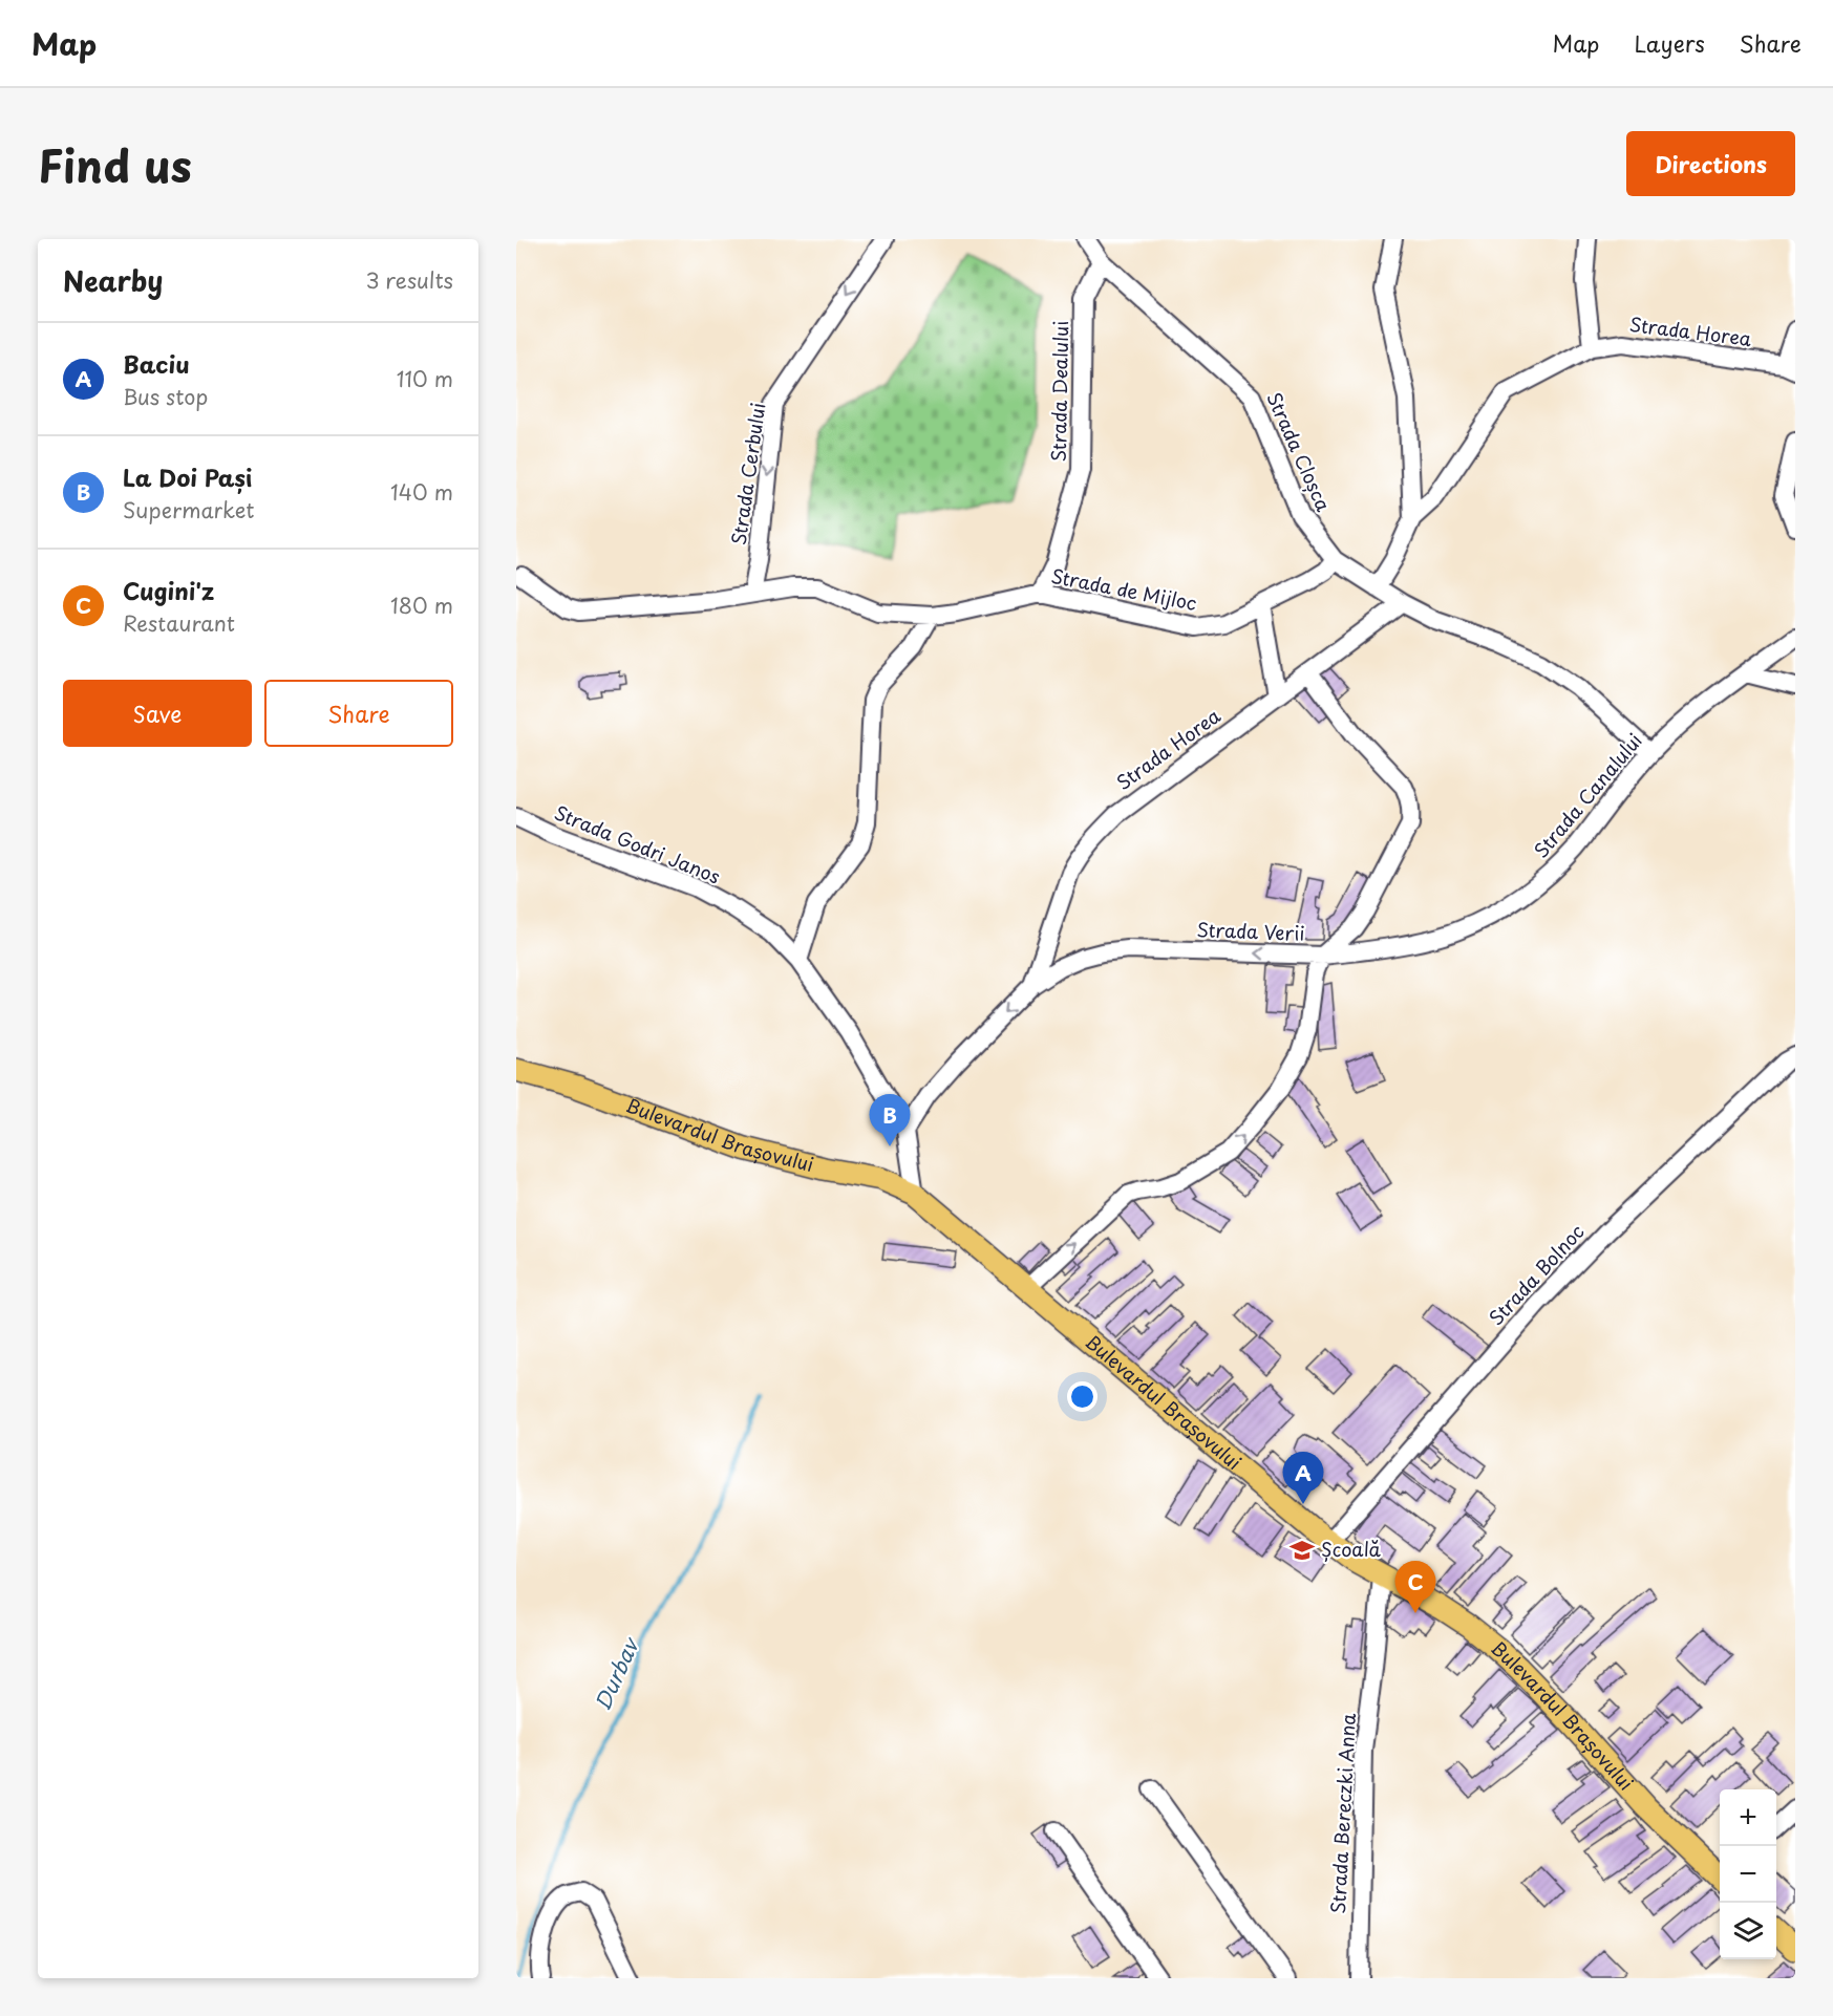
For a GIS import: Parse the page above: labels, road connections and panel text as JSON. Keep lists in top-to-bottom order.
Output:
{
  "streets": {
    "main road": ["Bulevardul Brașovului"],
    "street": [
      "Strada Horea",
      "Strada Dealului",
      "Strada Cloșca",
      "Strada Cerbului",
      "Strada de Mijloc",
      "Strada Canalului",
      "Strada Godri Janos",
      "Strada Verii",
      "Strada Bolnoc",
      "Strada Bereczki Anna"
    ]
  },
  "crossings": [
    ["Strada Horea", "Strada Cloșca"],
    ["Strada Horea", "Strada Verii"],
    ["Strada Dealului", "Strada Cloșca"],
    ["Strada Dealului", "Strada de Mijloc"],
    ["Strada Cloșca", "Strada de Mijloc"],
    ["Strada Cloșca", "Strada Canalului"],
    ["Strada Canalului", "Strada Verii"],
    ["Strada Godri Janos", "Strada Verii"],
    ["Strada Godri Janos", "Bulevardul Brașovului"],
    ["Bulevardul Brașovului", "Strada Bolnoc"],
    ["Bulevardul Brașovului", "Strada Bereczki Anna"]
  ],
  "one_way": ["Strada Cerbului", "Strada Verii"],
  "water": ["Durbav"],
  "places": {
    "school or university": ["Școală"]
  },
  "page": {
    "header": "Map",
    "nav": ["Map", "Layers", "Share"],
    "title": "Find us",
    "buttons": [
      "Directions",
      ["Save", "Share"]
    ],
    "heading": ["Nearby", "3 results"],
    "list": [
      {
        "mark": "A",
        "name": "Baciu",
        "note": "Bus stop",
        "value": "110 m"
      },
      {
        "mark": "B",
        "name": "La Doi Pași",
        "note": "Supermarket",
        "value": "140 m"
      },
      {
        "mark": "C",
        "name": "Cugini'z",
        "note": "Restaurant",
        "value": "180 m"
      }
    ],
    "pins": ["B", "A", "C"],
    "map_buttons": ["+", "−"]
  }
}
